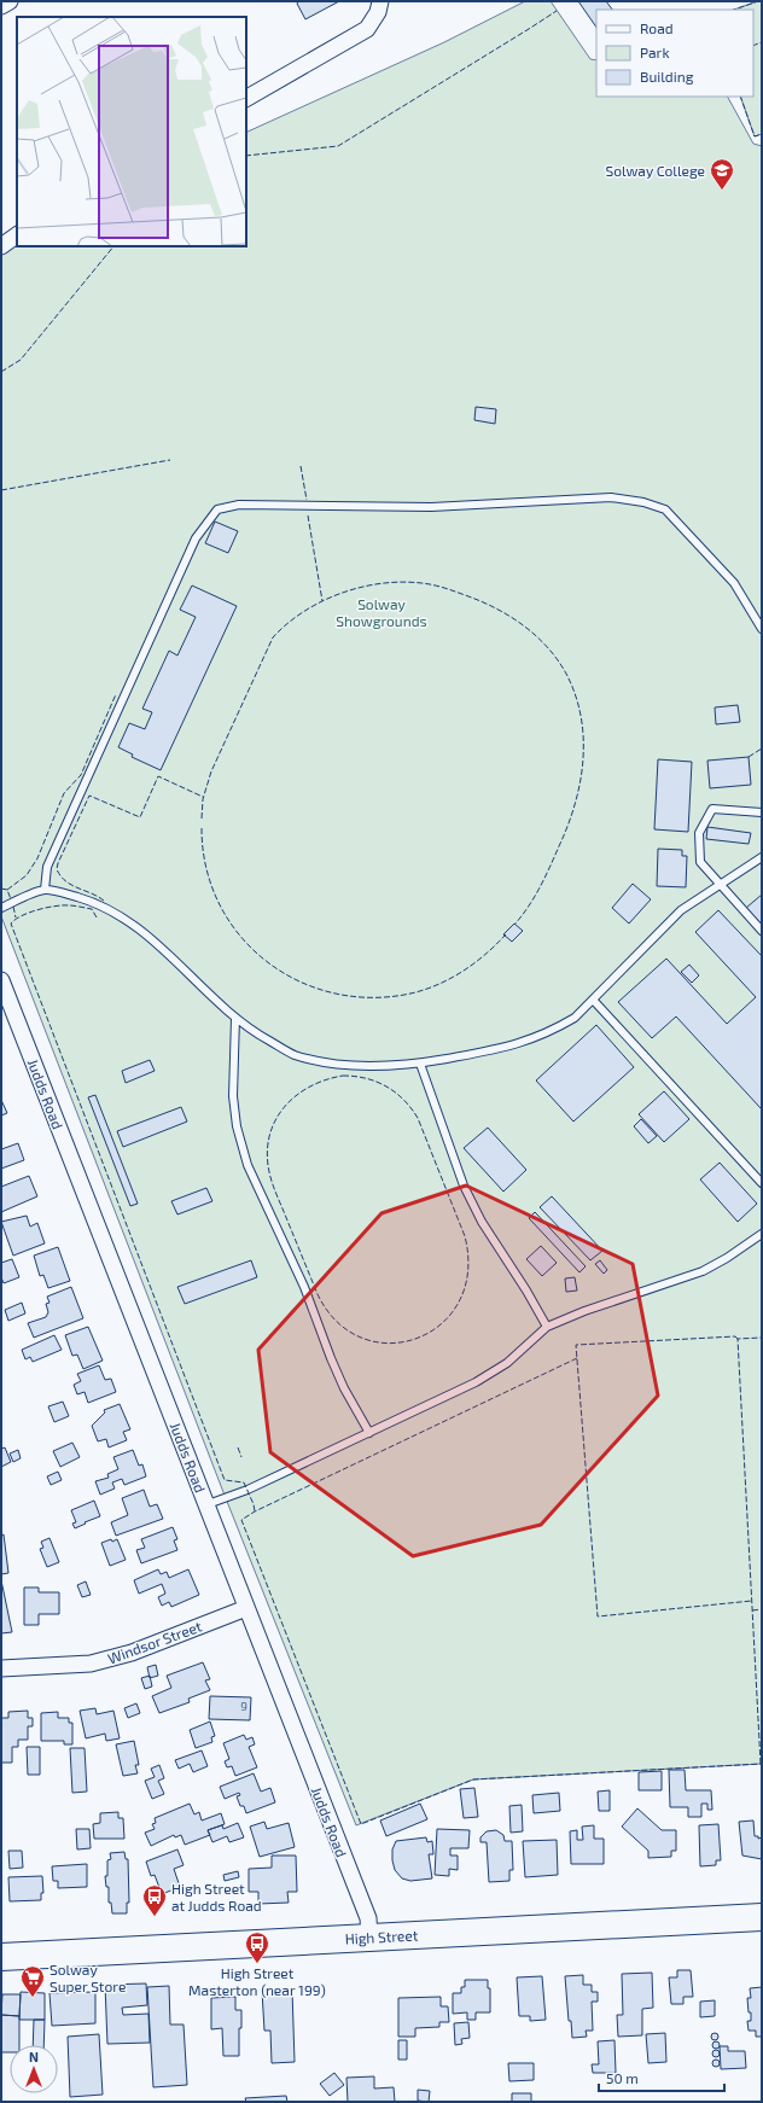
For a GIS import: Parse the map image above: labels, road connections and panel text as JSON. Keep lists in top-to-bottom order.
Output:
{
  "streets": {
    "highway": ["High Street"],
    "street": ["Judds Road", "Windsor Street"]
  },
  "crossings": [
    ["Judds Road", "Windsor Street"],
    ["Judds Road", "High Street"]
  ],
  "parks": ["Solway Showgrounds"],
  "places": {
    "school or university": ["Solway College"],
    "bus stop": ["High Street at Judds Road", "High Street Masterton (near 199)"],
    "supermarket": ["Solway Super Store"]
  },
  "house_numbers": ["9"],
  "legend": ["Road", "Park", "Building"],
  "scale_bar": "50 m",
  "north": "top"
}
